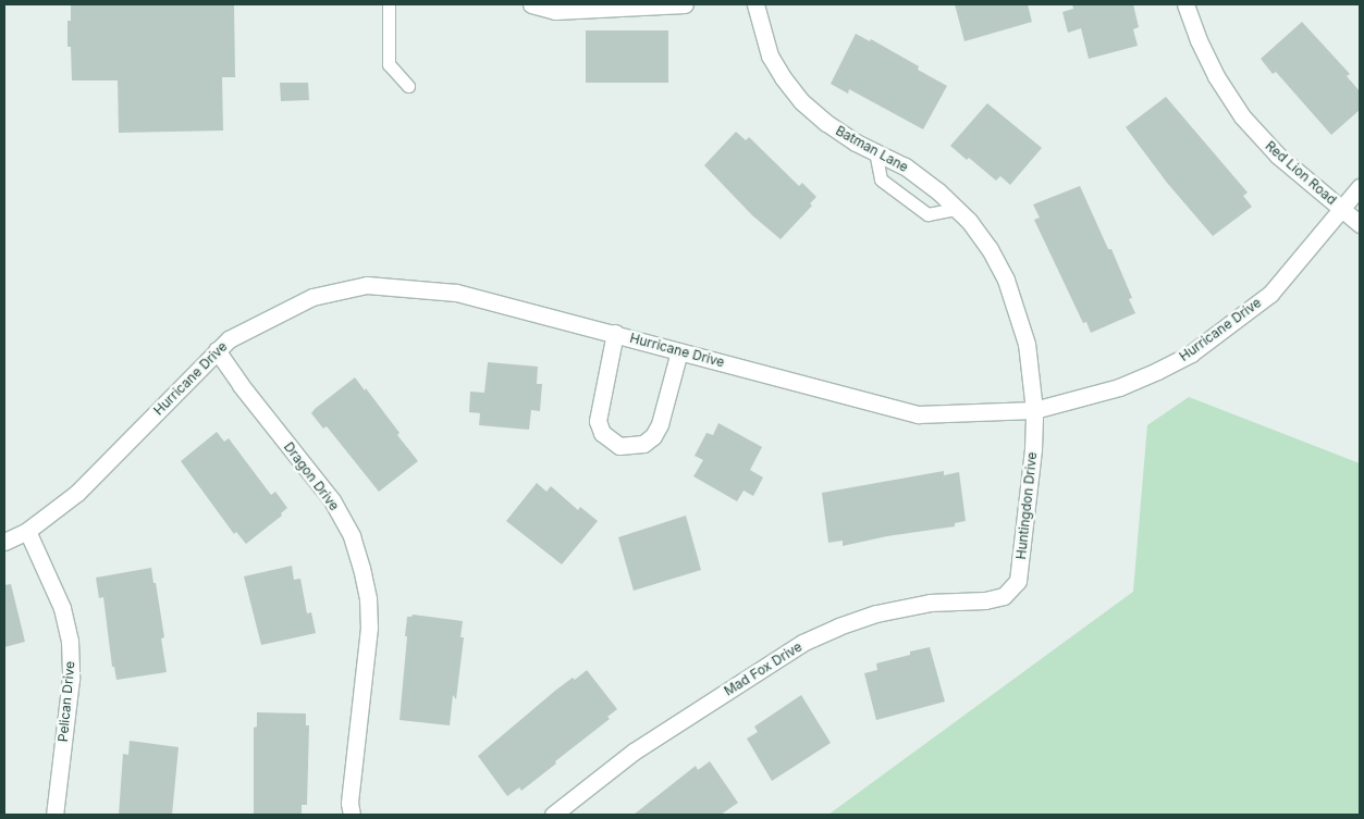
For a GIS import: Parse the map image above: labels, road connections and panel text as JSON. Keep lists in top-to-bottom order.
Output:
{
  "streets": {
    "street": [
      "Batman Lane",
      "Red Lion Road",
      "Hurricane Drive",
      "Dragon Drive",
      "Huntingdon Drive",
      "Mad Fox Drive",
      "Pelican Drive"
    ]
  },
  "crossings": [
    ["Batman Lane", "Hurricane Drive"],
    ["Batman Lane", "Huntingdon Drive"],
    ["Red Lion Road", "Hurricane Drive"],
    ["Hurricane Drive", "Dragon Drive"],
    ["Hurricane Drive", "Huntingdon Drive"],
    ["Hurricane Drive", "Pelican Drive"],
    ["Huntingdon Drive", "Mad Fox Drive"]
  ]
}
